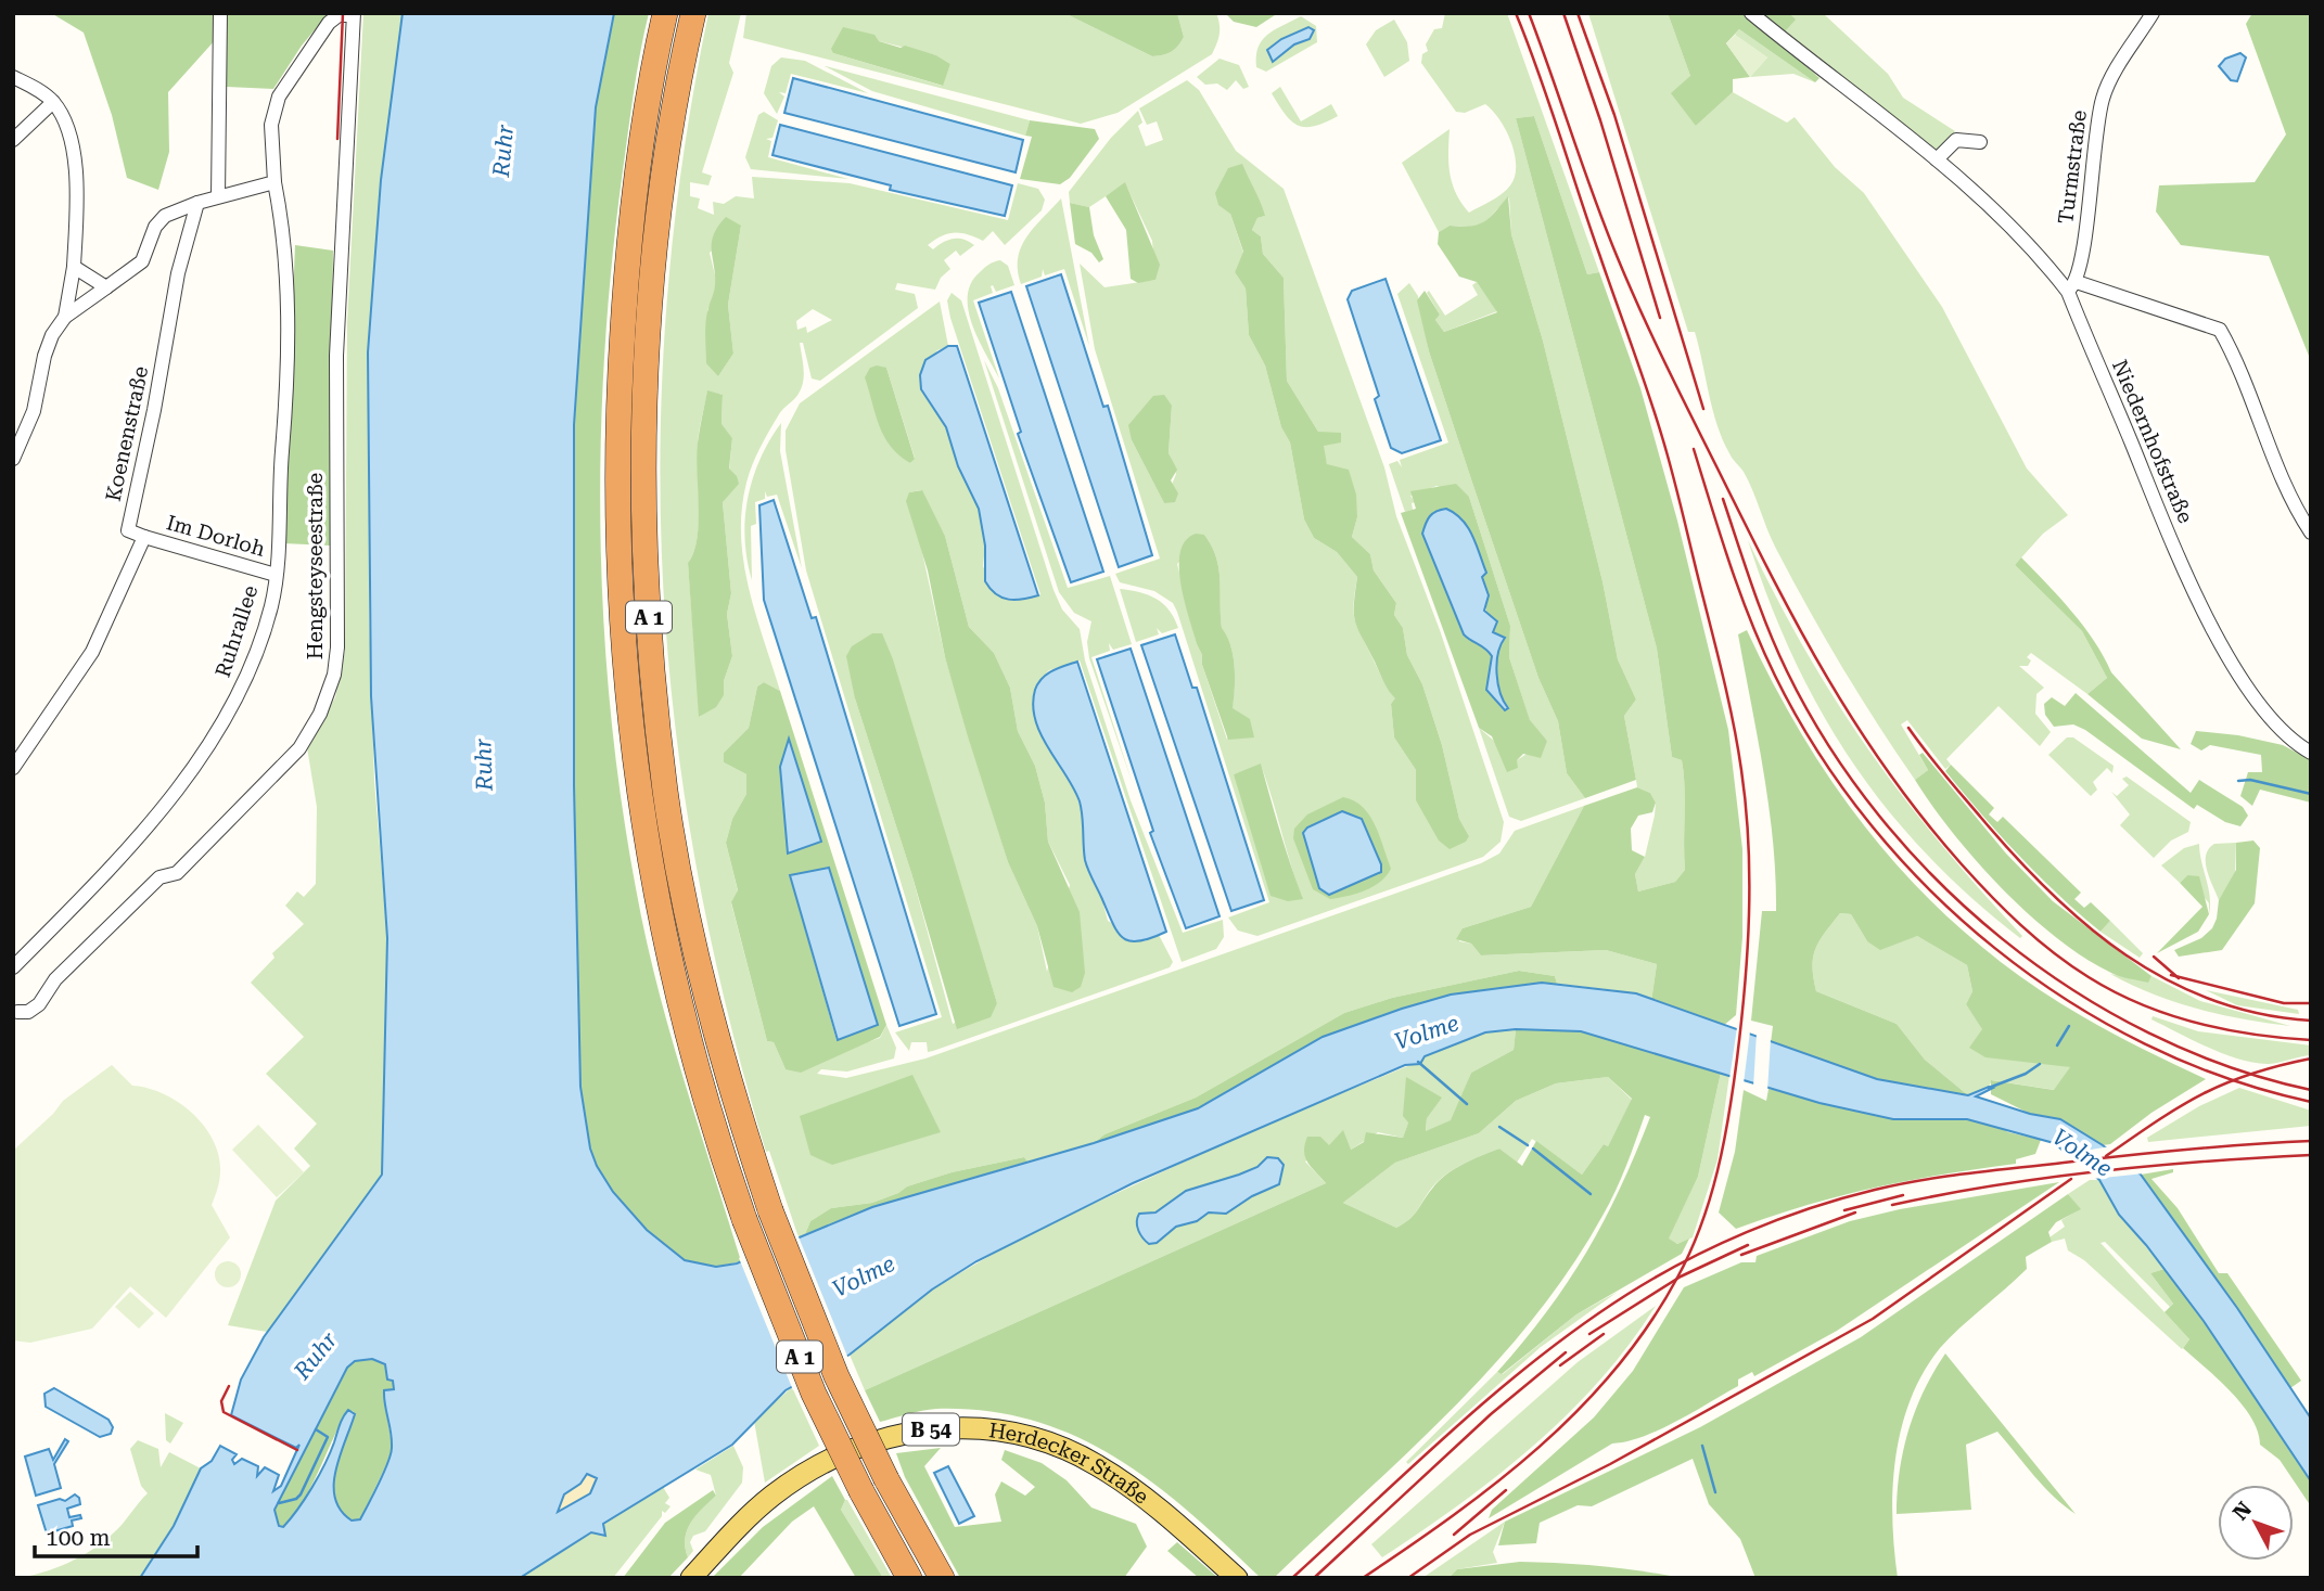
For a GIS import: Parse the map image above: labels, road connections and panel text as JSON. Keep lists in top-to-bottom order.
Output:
{
  "streets": {
    "highway": ["A 1"],
    "main road": ["B 54", "Herdecker Straße"],
    "street": [
      "Turmstraße",
      "Koenenstraße",
      "Niedernhofstraße",
      "Im Dorloh",
      "Hengsteyseestraße",
      "Ruhrallee"
    ]
  },
  "crossings": [
    ["Turmstraße", "Niedernhofstraße"],
    ["Koenenstraße", "Im Dorloh"],
    ["Im Dorloh", "Ruhrallee"],
    ["Hengsteyseestraße", "Ruhrallee"]
  ],
  "water": ["Ruhr", "Volme"],
  "scale_bar": "100 m",
  "north": "top left"
}
